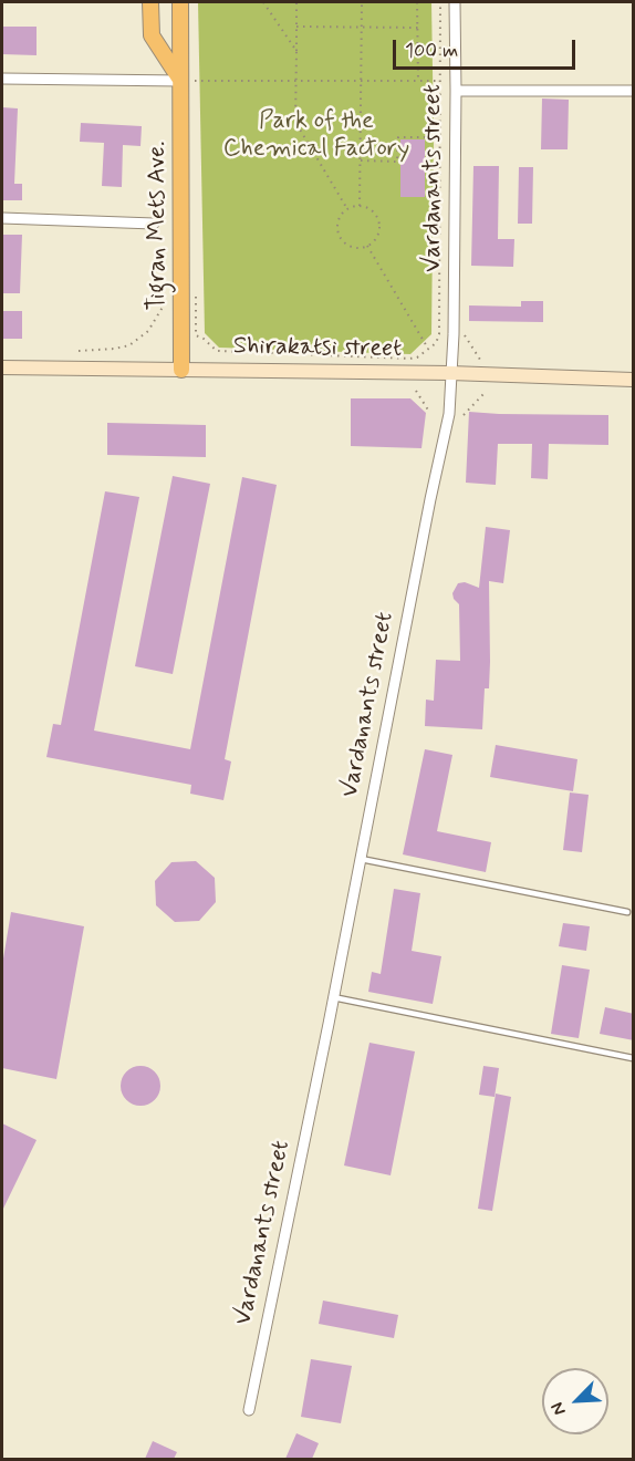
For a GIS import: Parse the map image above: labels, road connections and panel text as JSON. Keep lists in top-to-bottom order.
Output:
{
  "streets": {
    "main road": ["Tigran Mets Ave."],
    "street": ["Vardanants street", "Shirakatsi street"]
  },
  "crossings": [
    ["Vardanants street", "Shirakatsi street"],
    ["Tigran Mets Ave.", "Shirakatsi street"]
  ],
  "parks": ["Park of the Chemical Factory"],
  "scale_bar": "100 m",
  "north": "bottom left"
}
